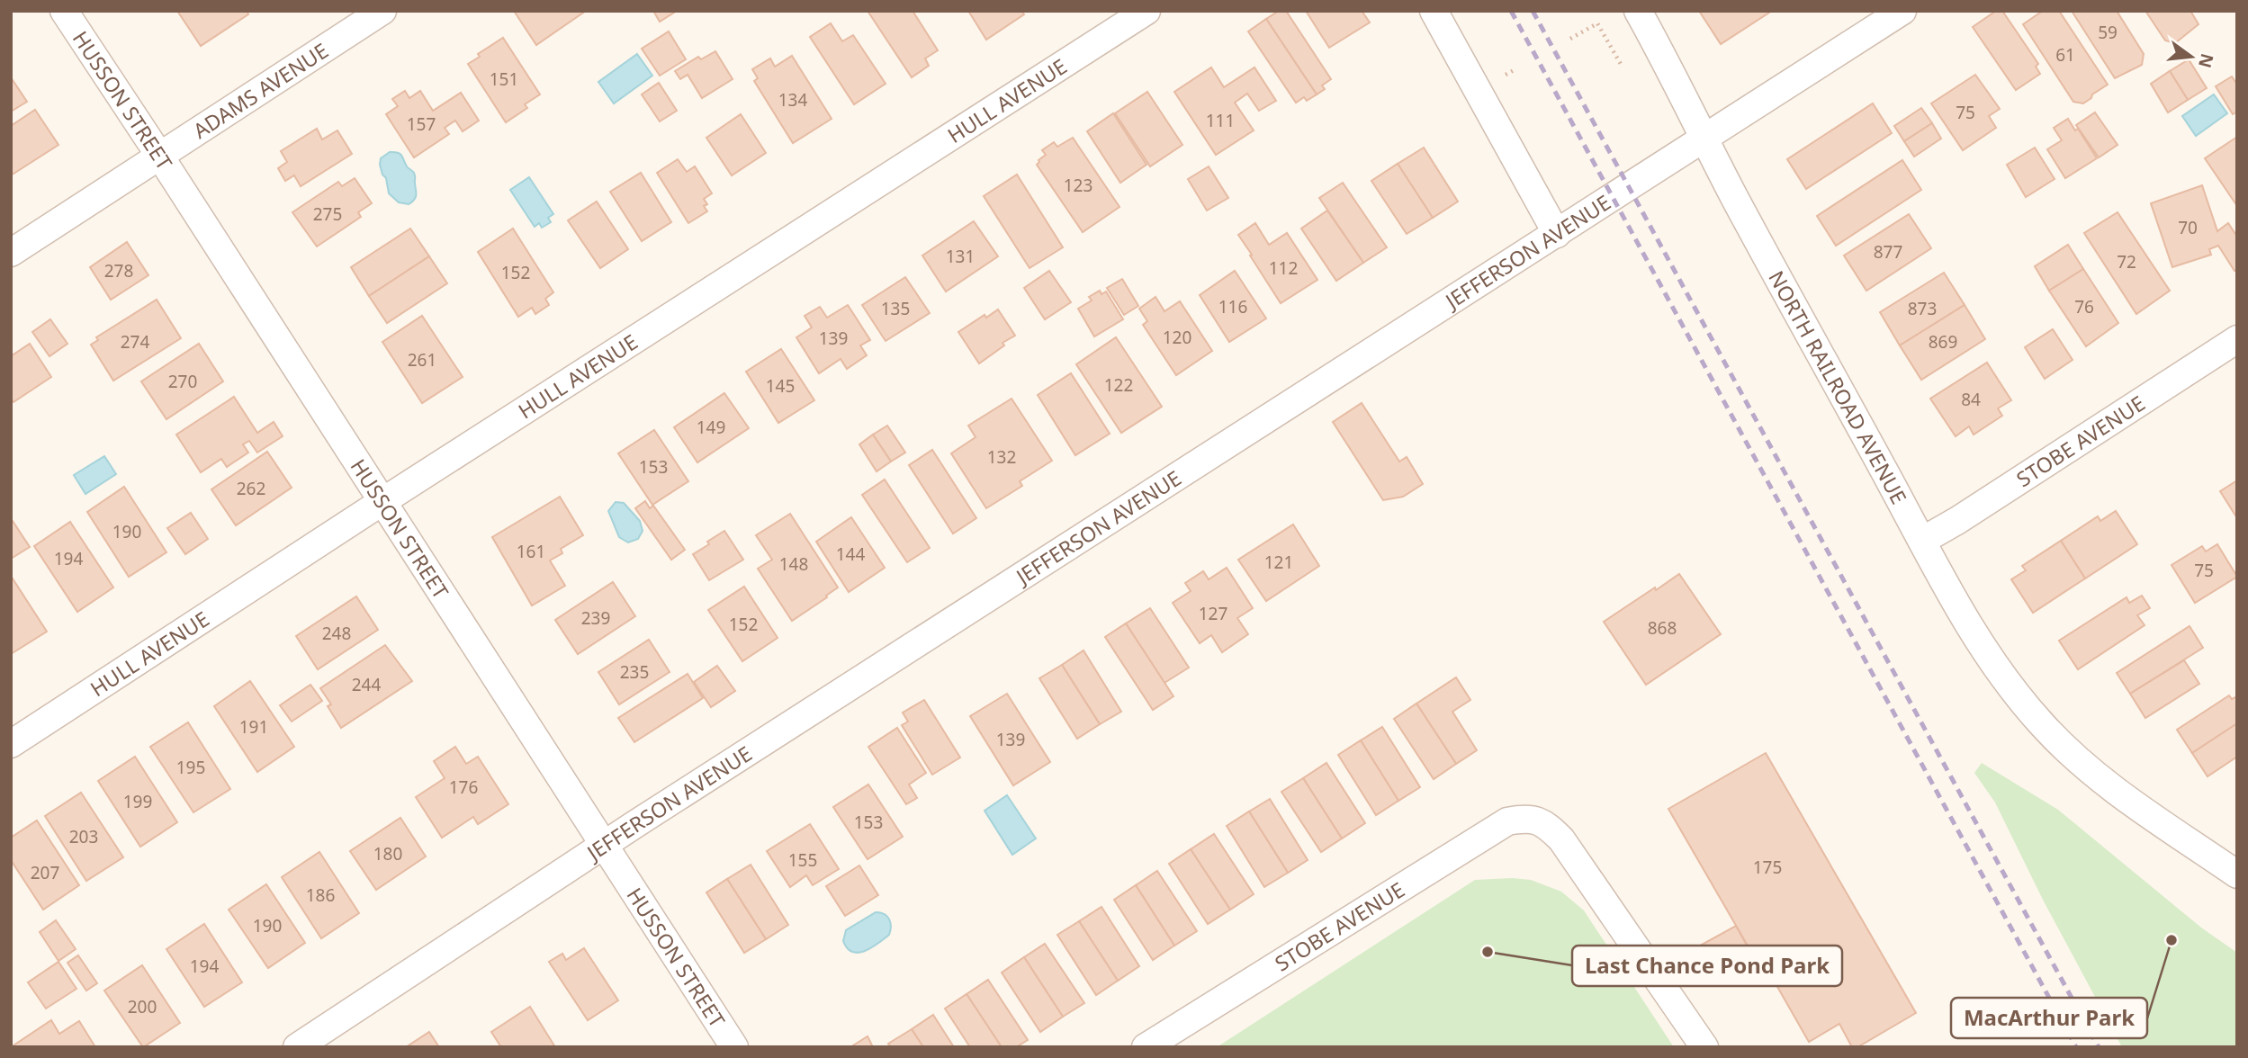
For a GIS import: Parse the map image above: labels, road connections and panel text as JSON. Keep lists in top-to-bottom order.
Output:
{
  "streets": {
    "street": [
      "ADAMS AVENUE",
      "HUSSON STREET",
      "HULL AVENUE",
      "JEFFERSON AVENUE",
      "NORTH RAILROAD AVENUE",
      "STOBE AVENUE"
    ]
  },
  "crossings": [
    ["ADAMS AVENUE", "HUSSON STREET"],
    ["HUSSON STREET", "HULL AVENUE"],
    ["HUSSON STREET", "JEFFERSON AVENUE"],
    ["JEFFERSON AVENUE", "NORTH RAILROAD AVENUE"],
    ["NORTH RAILROAD AVENUE", "STOBE AVENUE"]
  ],
  "places": ["MacArthur Park", "Last Chance Pond Park"],
  "house_numbers": [
    "59",
    "61",
    "151",
    "134",
    "75",
    "111",
    "157",
    "123",
    "275",
    "70",
    "877",
    "131",
    "72",
    "112",
    "278",
    "152",
    "116",
    "76",
    "135",
    "873",
    "120",
    "139",
    "274",
    "869",
    "261",
    "270",
    "122",
    "145",
    "84",
    "149",
    "132",
    "153",
    "262",
    "190",
    "161",
    "144",
    "194",
    "121",
    "148",
    "75",
    "127",
    "239",
    "152",
    "868",
    "248",
    "235",
    "244",
    "191",
    "139",
    "195",
    "176",
    "199",
    "153",
    "203",
    "180",
    "155",
    "175",
    "207",
    "186",
    "190",
    "194",
    "200"
  ],
  "north": "right"
}
